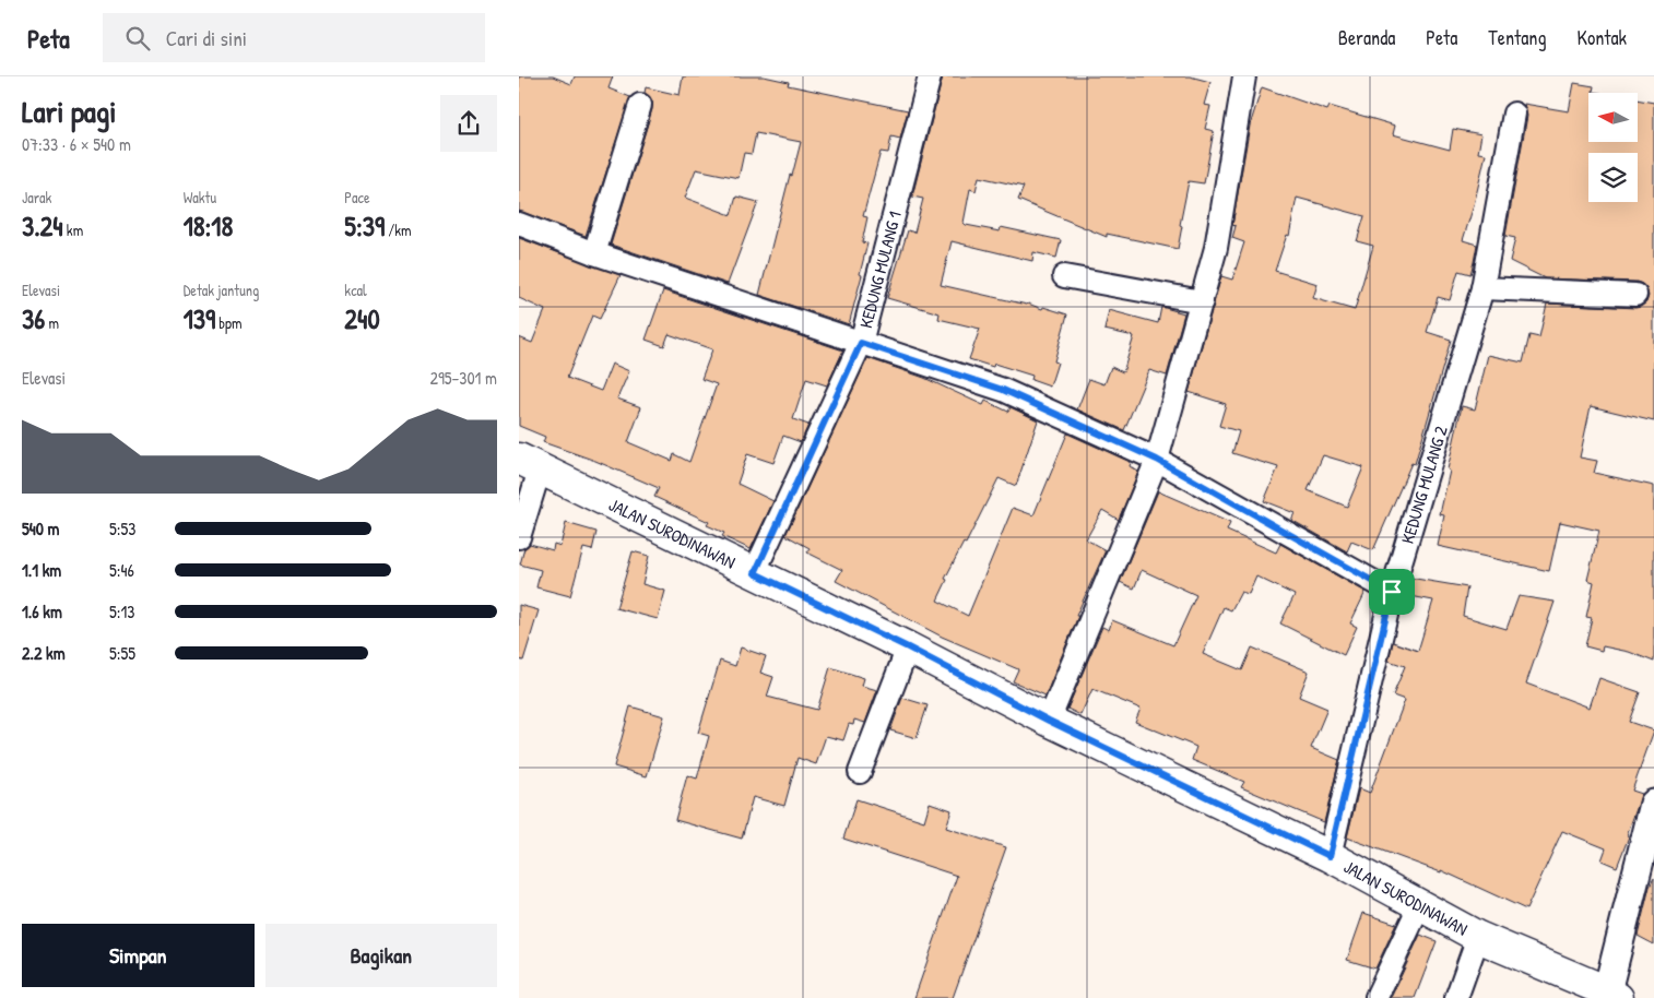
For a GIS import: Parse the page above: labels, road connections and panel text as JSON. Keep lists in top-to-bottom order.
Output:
{
  "streets": {
    "main road": ["JALAN SURODINAWAN"],
    "street": ["KEDUNG MULANG 1", "KEDUNG MULANG 2"]
  },
  "crossings": [
    ["KEDUNG MULANG 1", "JALAN SURODINAWAN"],
    ["KEDUNG MULANG 2", "JALAN SURODINAWAN"]
  ],
  "north": "left",
  "page": {
    "header": "Peta",
    "search": "Cari di sini",
    "nav": [
      "Beranda",
      "Peta",
      "Tentang",
      "Kontak"
    ],
    "heading": ["Lari pagi", "07:33 · 6 × 540 m"],
    "stats": [
      ["Jarak", "3.24 km"],
      ["Waktu", "18:18"],
      ["Pace", "5:39 /km"],
      ["Elevasi", "36 m"],
      ["Detak jantung", "139 bpm"],
      ["kcal", "240"]
    ],
    "chart": ["Elevasi", "295–301 m"],
    "list": [
      {
        "name": "540 m",
        "note": "5:53"
      },
      {
        "name": "1.1 km",
        "note": "5:46"
      },
      {
        "name": "1.6 km",
        "note": "5:13"
      },
      {
        "name": "2.2 km",
        "note": "5:55"
      }
    ],
    "buttons": ["Simpan", "Bagikan"]
  }
}
